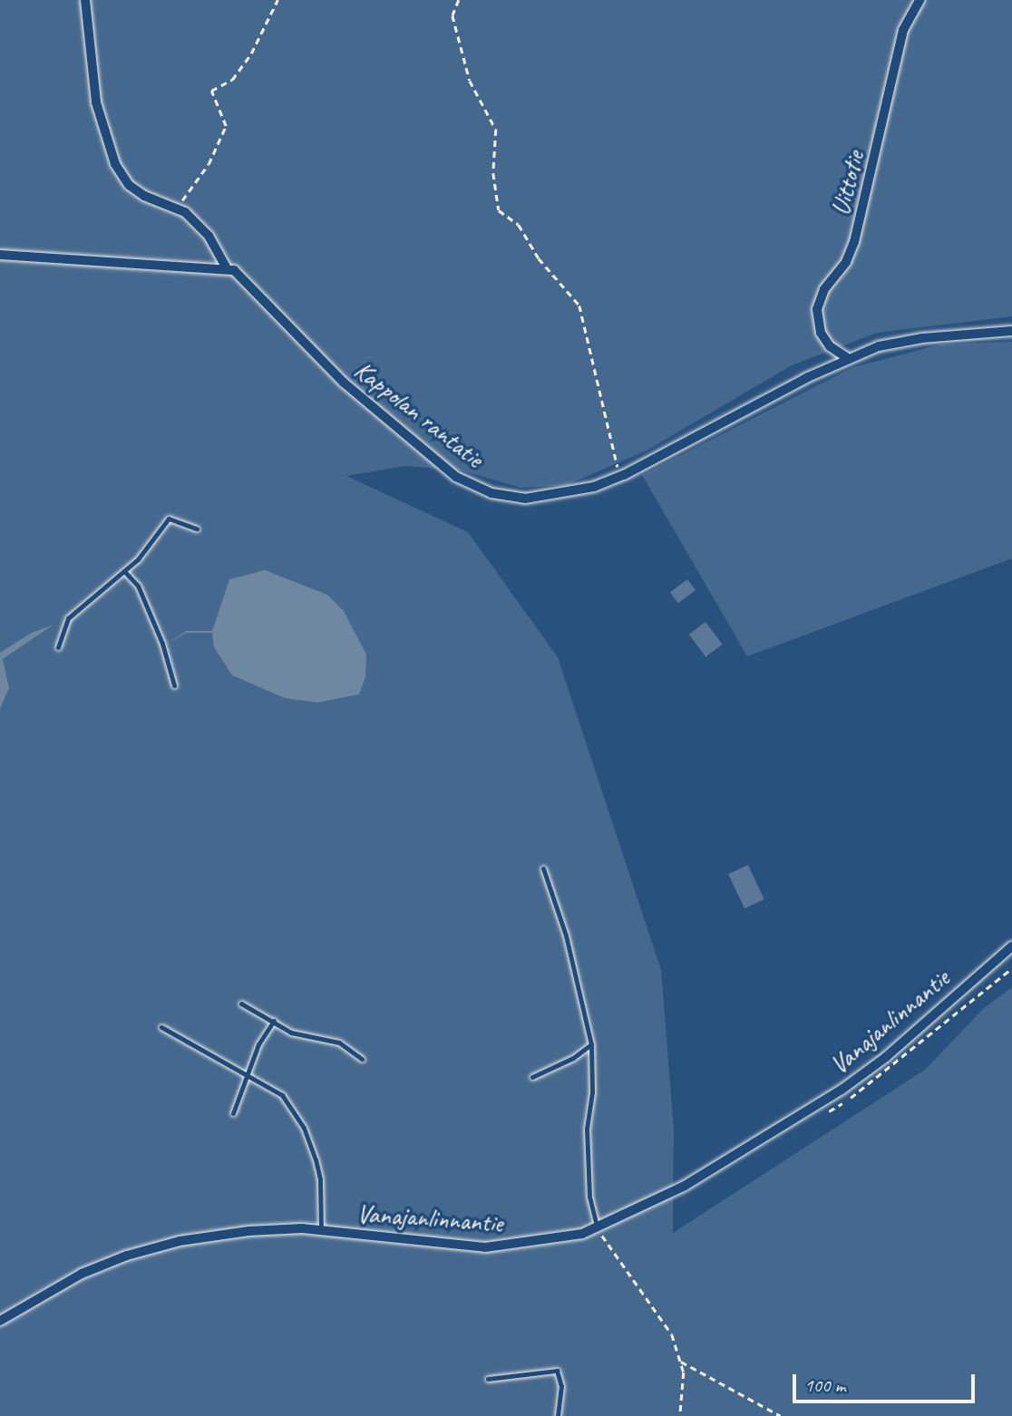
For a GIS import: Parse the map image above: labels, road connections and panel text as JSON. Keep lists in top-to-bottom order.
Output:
{
  "streets": {
    "street": ["Uittotie", "Kappolan rantatie", "Vanajanlinnantie"]
  },
  "crossings": [
    ["Uittotie", "Kappolan rantatie"]
  ],
  "scale_bar": "100 m"
}
